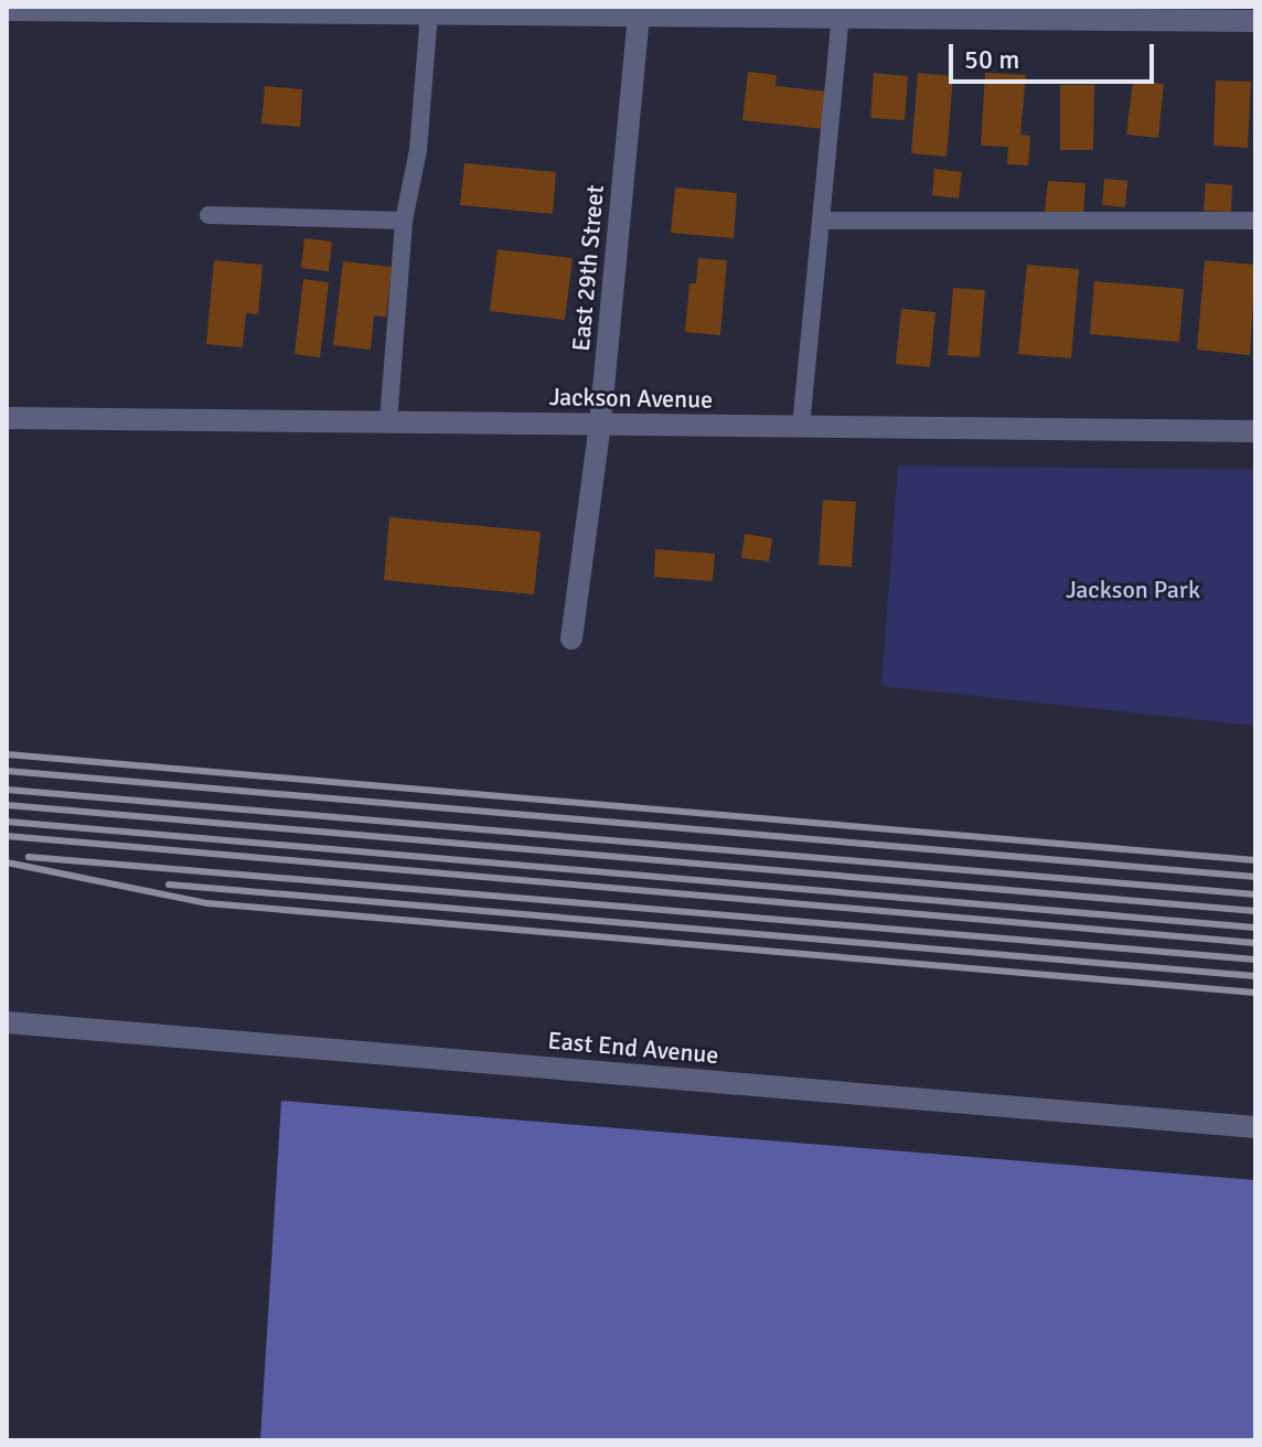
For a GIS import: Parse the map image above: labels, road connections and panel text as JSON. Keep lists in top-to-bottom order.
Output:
{
  "streets": {
    "street": ["East 29th Street", "Jackson Avenue", "East End Avenue"]
  },
  "crossings": [
    ["East 29th Street", "Jackson Avenue"]
  ],
  "parks": ["Jackson Park"],
  "scale_bar": "50 m"
}
